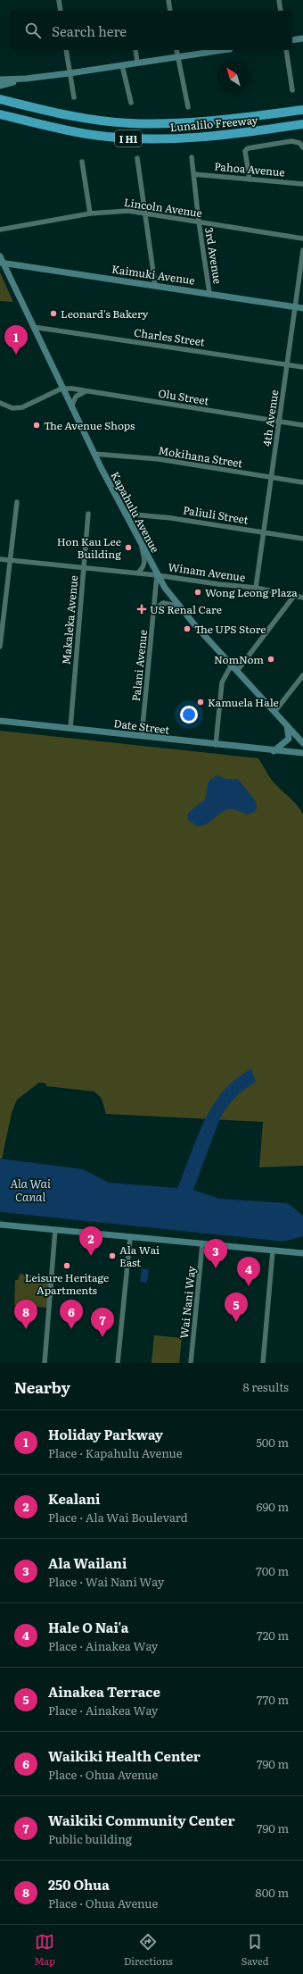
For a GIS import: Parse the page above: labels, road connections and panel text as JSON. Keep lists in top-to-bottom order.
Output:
{
  "streets": {
    "highway": ["Lunalilo Freeway", "I H1"],
    "main road": ["Kaimuki Avenue", "Kapahulu Avenue", "Date Street"],
    "street": [
      "Pahoa Avenue",
      "Lincoln Avenue",
      "3rd Avenue",
      "Charles Street",
      "Olu Street",
      "4th Avenue",
      "Mokihana Street",
      "Paliuli Street",
      "Winam Avenue",
      "Makaleka Avenue",
      "Palani Avenue",
      "Wai Nani Way"
    ]
  },
  "crossings": [
    ["Pahoa Avenue", "3rd Avenue"],
    ["Lincoln Avenue", "3rd Avenue"],
    ["3rd Avenue", "Kaimuki Avenue"],
    ["Kaimuki Avenue", "4th Avenue"],
    ["Kaimuki Avenue", "Kapahulu Avenue"],
    ["Charles Street", "4th Avenue"],
    ["Charles Street", "Kapahulu Avenue"],
    ["Olu Street", "4th Avenue"],
    ["Olu Street", "Kapahulu Avenue"],
    ["4th Avenue", "Mokihana Street"],
    ["4th Avenue", "Paliuli Street"],
    ["4th Avenue", "Winam Avenue"],
    ["Mokihana Street", "Kapahulu Avenue"],
    ["Kapahulu Avenue", "Paliuli Street"],
    ["Kapahulu Avenue", "Winam Avenue"],
    ["Kapahulu Avenue", "Palani Avenue"],
    ["Winam Avenue", "Makaleka Avenue"],
    ["Winam Avenue", "Palani Avenue"],
    ["Makaleka Avenue", "Date Street"],
    ["Palani Avenue", "Date Street"]
  ],
  "water": ["Ala Wai Canal"],
  "places": {
    "other": [
      "Leonard's Bakery",
      "The Avenue Shops",
      "Hon Kau Lee Building",
      "Wong Leong Plaza",
      "The UPS Store",
      "NomNom",
      "Kamuela Hale",
      "Ala Wai East",
      "Leisure Heritage Apartments"
    ],
    "health": ["US Renal Care"]
  },
  "north": "top left",
  "page": {
    "search": "Search here",
    "pins": [
      "1",
      "2",
      "3",
      "4",
      "5",
      "6",
      "8",
      "7"
    ],
    "heading": ["Nearby", "8 results"],
    "list": [
      {
        "mark": "1",
        "name": "Holiday Parkway",
        "note": "Place · Kapahulu Avenue",
        "value": "500 m"
      },
      {
        "mark": "2",
        "name": "Kealani",
        "note": "Place · Ala Wai Boulevard",
        "value": "690 m"
      },
      {
        "mark": "3",
        "name": "Ala Wailani",
        "note": "Place · Wai Nani Way",
        "value": "700 m"
      },
      {
        "mark": "4",
        "name": "Hale O Nai'a",
        "note": "Place · Ainakea Way",
        "value": "720 m"
      },
      {
        "mark": "5",
        "name": "Ainakea Terrace",
        "note": "Place · Ainakea Way",
        "value": "770 m"
      },
      {
        "mark": "6",
        "name": "Waikiki Health Center",
        "note": "Place · Ohua Avenue",
        "value": "790 m"
      },
      {
        "mark": "7",
        "name": "Waikiki Community Center",
        "note": "Public building",
        "value": "790 m"
      },
      {
        "mark": "8",
        "name": "250 Ohua",
        "note": "Place · Ohua Avenue",
        "value": "800 m"
      }
    ],
    "nav": ["Map", "Directions", "Saved"]
  }
}
